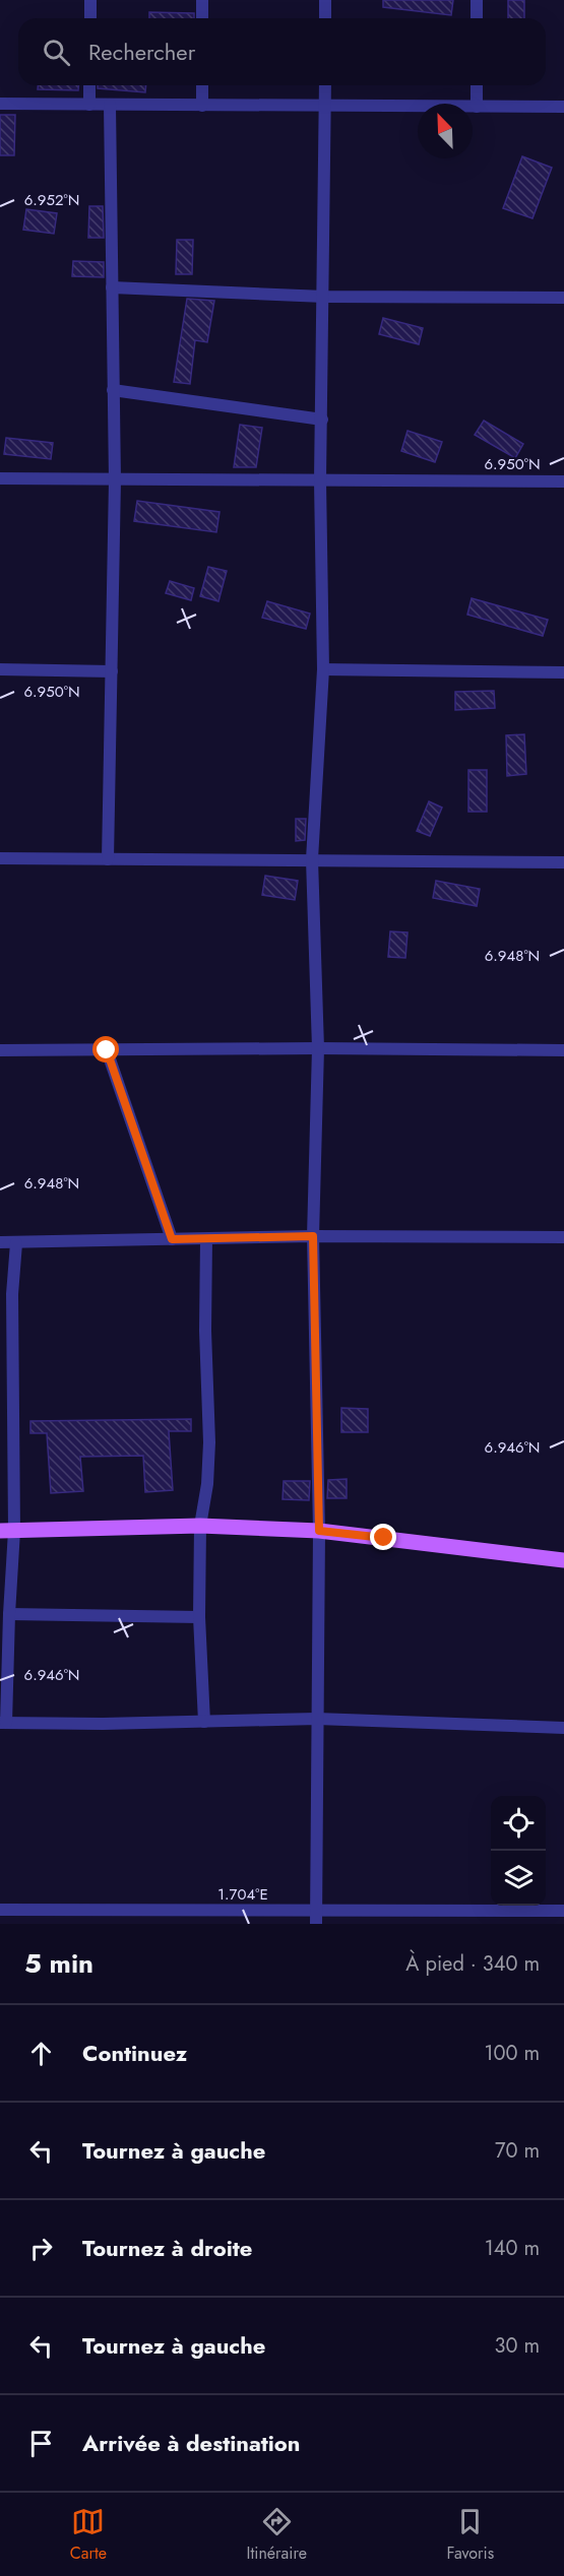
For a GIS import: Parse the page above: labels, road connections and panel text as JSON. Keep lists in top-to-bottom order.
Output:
{
  "north": "top left",
  "page": {
    "search": "Rechercher",
    "heading": ["5 min", "À pied · 340 m"],
    "list": [
      ["Continuez", "100 m"],
      ["Tournez à gauche", "70 m"],
      ["Tournez à droite", "140 m"],
      ["Tournez à gauche", "30 m"],
      "Arrivée à destination"
    ],
    "nav": ["Carte", "Itinéraire", "Favoris"]
  },
  "coordinates": [
    "6.952°N",
    "6.950°N",
    "6.948°N",
    "6.946°N",
    "1.704°E"
  ]
}
